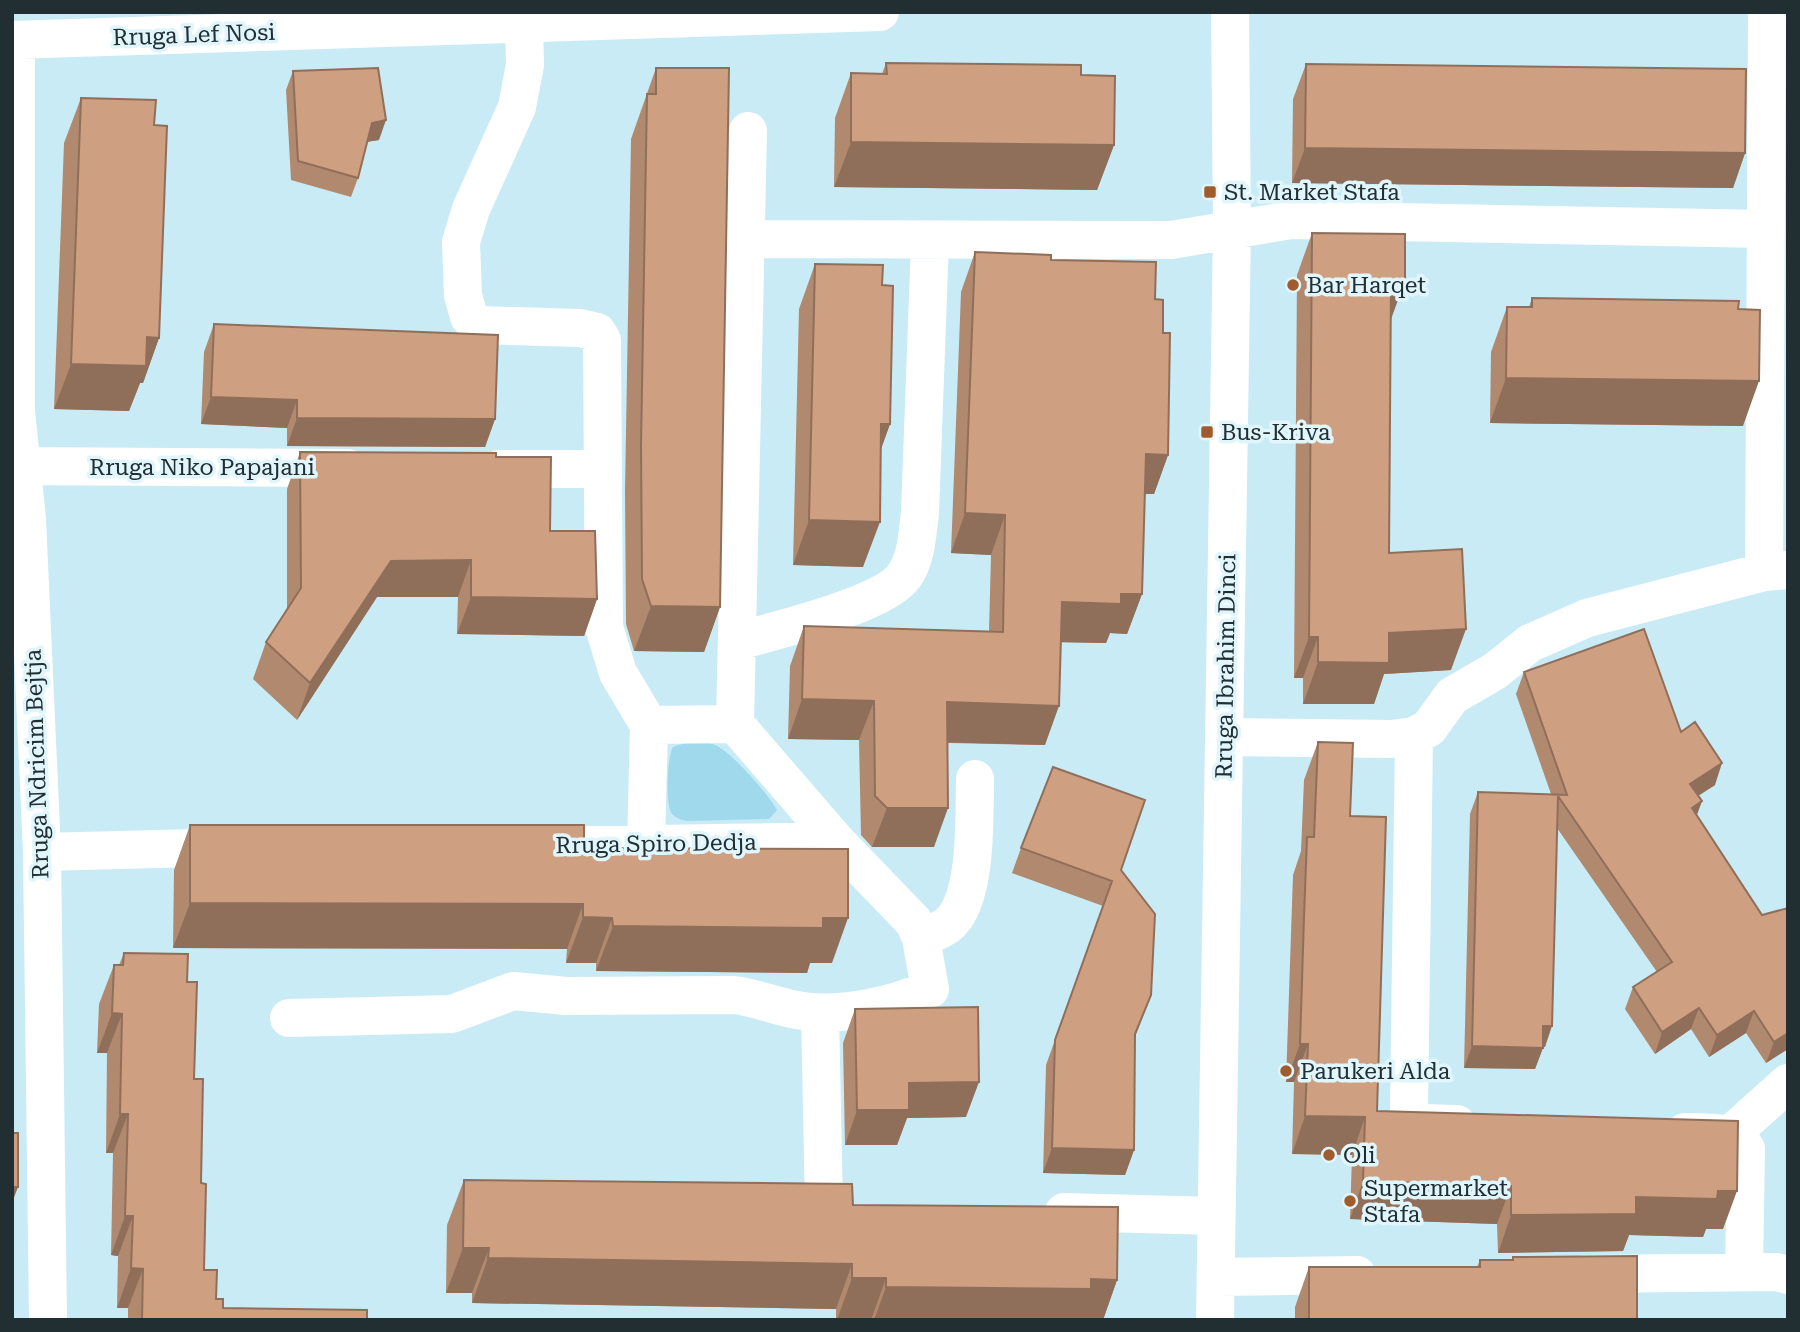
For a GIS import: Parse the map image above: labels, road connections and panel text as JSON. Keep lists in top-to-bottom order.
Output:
{
  "streets": {
    "street": [
      "Rruga Lef Nosi",
      "Rruga Niko Papajani",
      "Rruga Ibrahim Dinci",
      "Rruga Ndricim Bejtja",
      "Rruga Spiro Dedja"
    ]
  },
  "crossings": [
    ["Rruga Lef Nosi", "Rruga Ndricim Bejtja"],
    ["Rruga Niko Papajani", "Rruga Ndricim Bejtja"]
  ],
  "places": {
    "transit": ["St. Market Stafa", "Bus-Kriva"],
    "other": [
      "Bar Harqet",
      "Parukeri Alda",
      "Oli",
      "Supermarket Stafa"
    ]
  }
}
